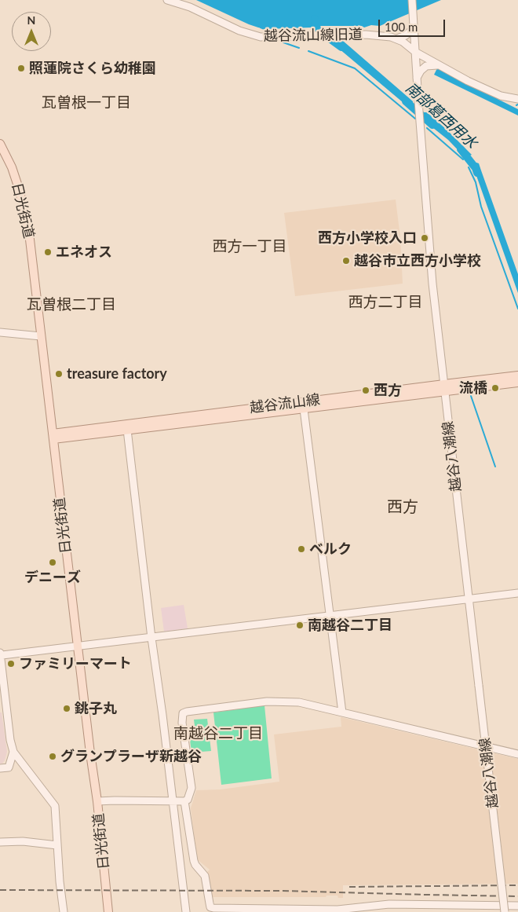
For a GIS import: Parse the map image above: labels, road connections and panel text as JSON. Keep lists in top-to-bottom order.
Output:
{
  "streets": {
    "main road": ["日光街道", "越谷流山線"],
    "street": ["越谷流山線旧道", "越谷八潮線"]
  },
  "crossings": [
    ["越谷流山線旧道", "越谷八潮線"],
    ["日光街道", "越谷流山線"],
    ["越谷流山線", "越谷八潮線"]
  ],
  "districts": [
    "瓦曽根一丁目",
    "西方一丁目",
    "西方二丁目",
    "瓦曽根二丁目",
    "西方",
    "南越谷二丁目"
  ],
  "water": ["南部葛西用水"],
  "places": [
    "照蓮院さくら幼稚園",
    "西方小学校入口",
    "エネオス",
    "越谷市立西方小学校",
    "treasure factory",
    "流橋",
    "西方",
    "ベルク",
    "デニーズ",
    "南越谷二丁目",
    "ファミリーマート",
    "銚子丸",
    "グランプラーザ新越谷"
  ],
  "scale_bar": "100 m",
  "north": "top"
}
